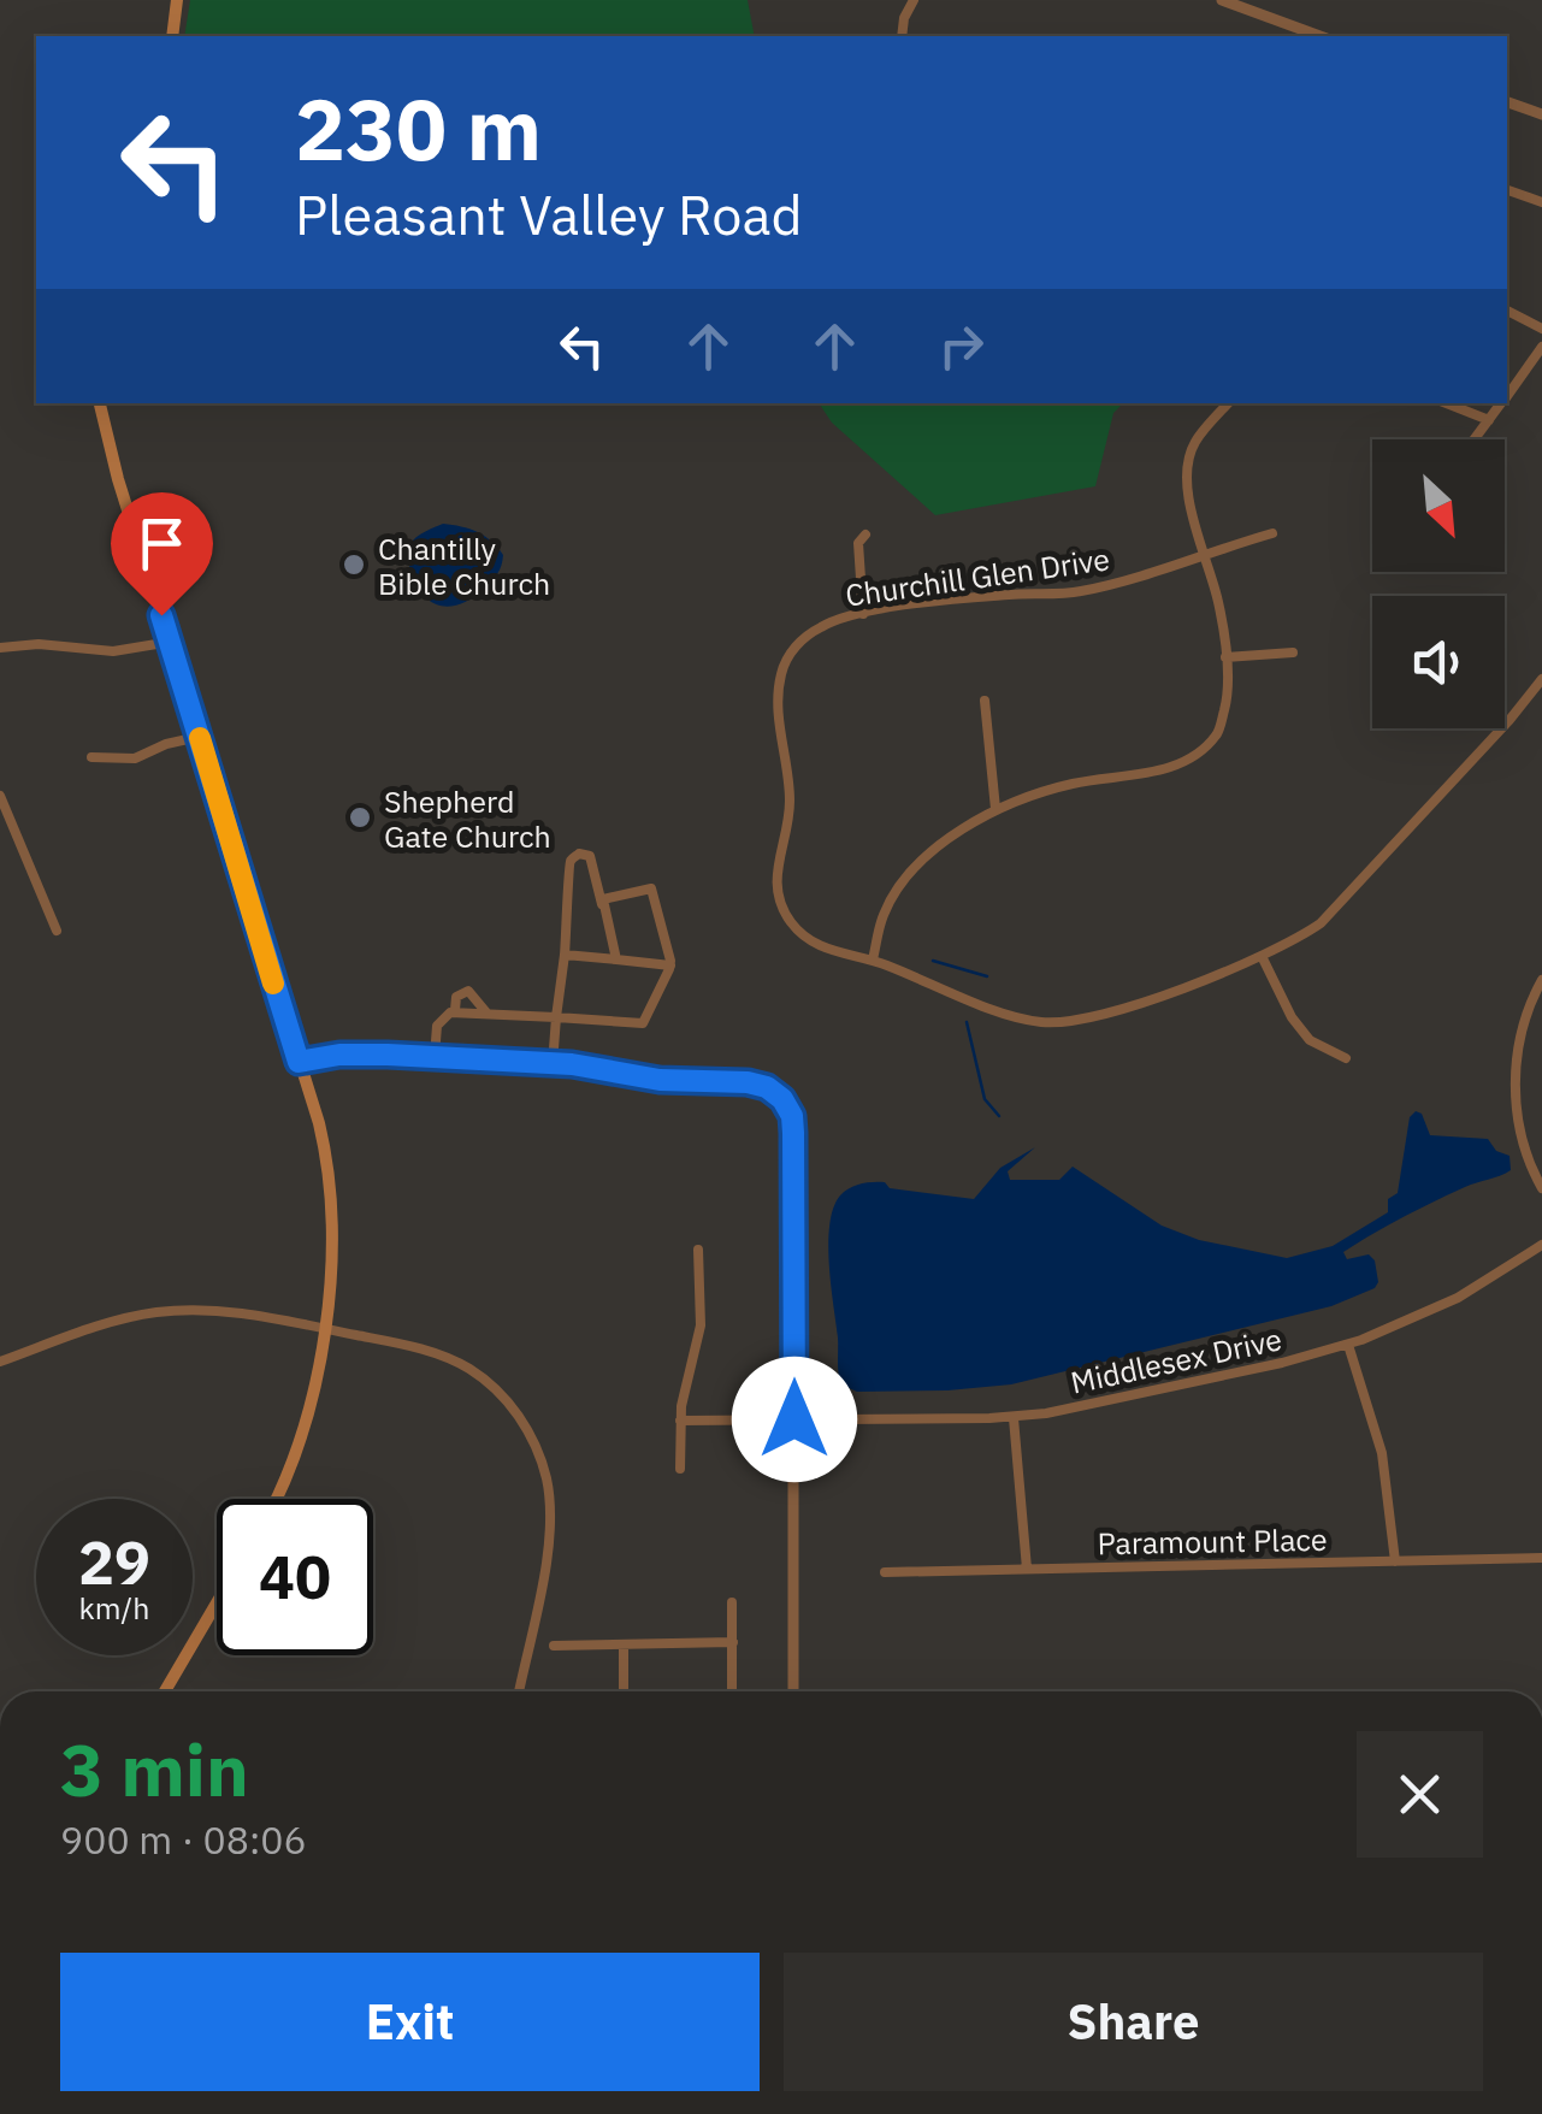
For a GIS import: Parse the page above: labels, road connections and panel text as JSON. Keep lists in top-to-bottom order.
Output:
{
  "streets": {
    "street": ["Churchill Glen Drive", "Middlesex Drive", "Paramount Place"]
  },
  "places": ["Chantilly Bible Church", "Shepherd Gate Church"],
  "north": "bottom right",
  "page": {
    "turn": ["230 m", "Pleasant Valley Road"],
    "speed": "29 km/h",
    "limit": "40",
    "heading": ["3 min", "900 m · 08:06"],
    "buttons": ["Exit", "Share"]
  }
}
